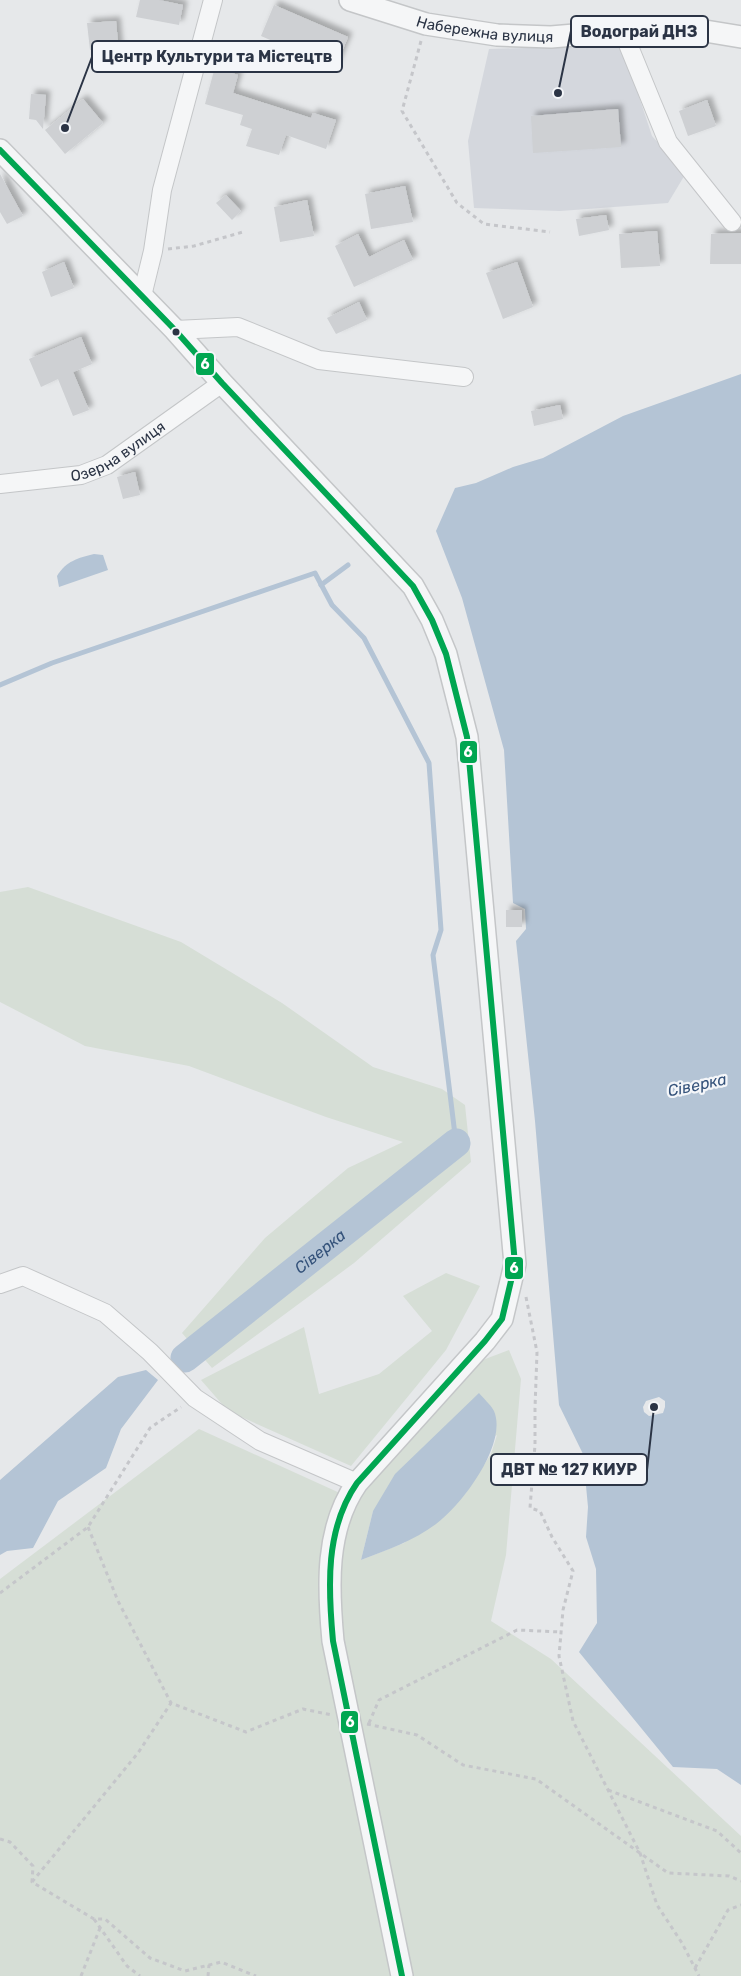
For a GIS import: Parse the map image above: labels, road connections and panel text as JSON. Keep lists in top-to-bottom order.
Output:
{
  "streets": {
    "street": ["Набережна вулиця", "Озерна вулиця"]
  },
  "water": ["Сіверка"],
  "places": ["Водограй ДНЗ", "Центр Культури та Містецтв", "ДВТ № 127 КИУР"],
  "lines": ["transit line 6"]
}
